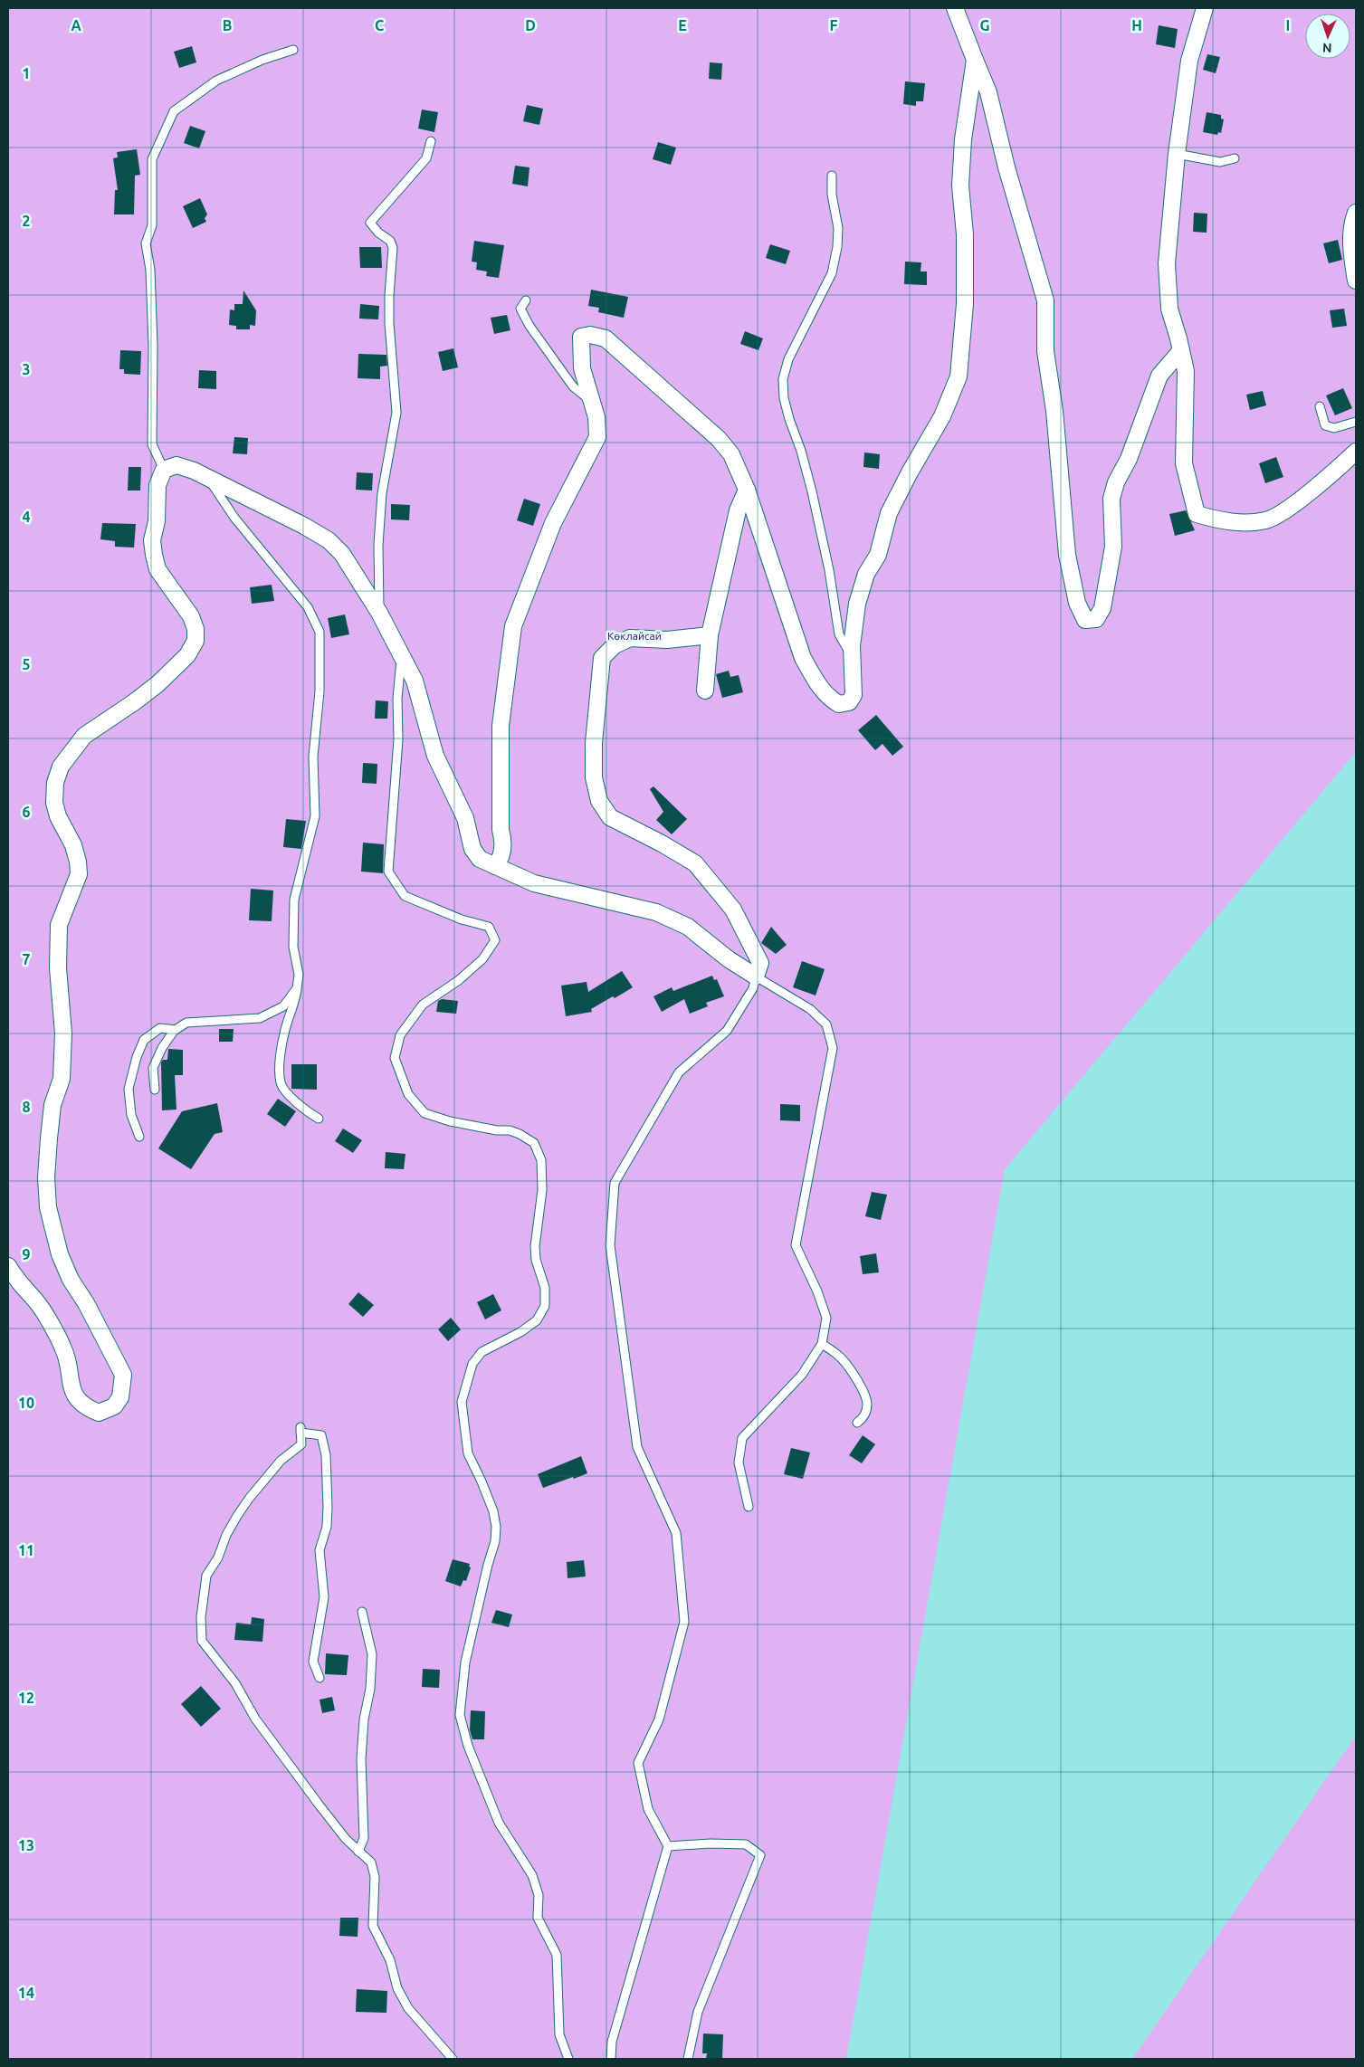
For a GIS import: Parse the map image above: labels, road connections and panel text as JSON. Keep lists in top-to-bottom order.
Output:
{
  "parks": ["Көклайсай"],
  "north": "bottom",
  "grid": {
    "columns": [
      "A",
      "B",
      "C",
      "D",
      "E",
      "F",
      "G",
      "H",
      "I"
    ],
    "rows": [
      "1",
      "2",
      "3",
      "4",
      "5",
      "6",
      "7",
      "8",
      "9",
      "10",
      "11",
      "12",
      "13",
      "14"
    ]
  }
}
